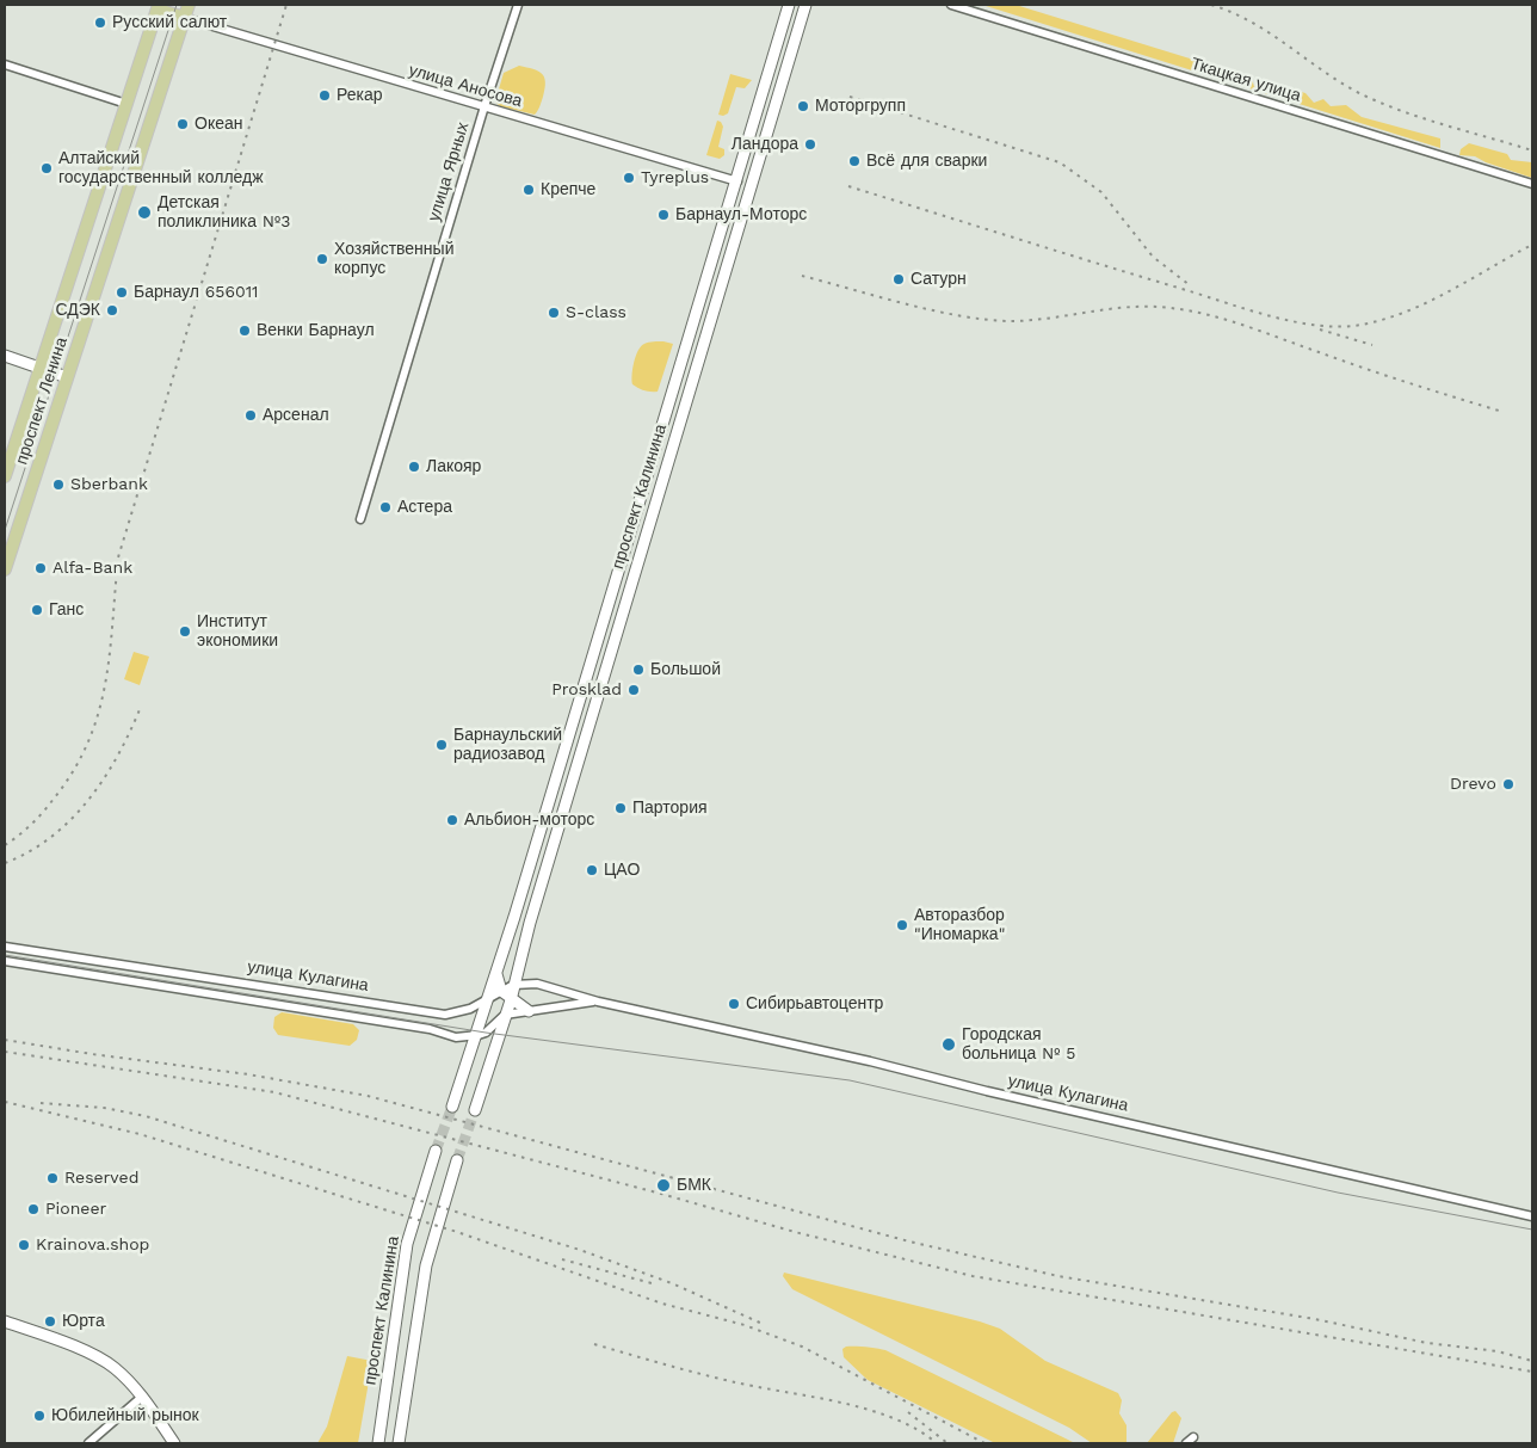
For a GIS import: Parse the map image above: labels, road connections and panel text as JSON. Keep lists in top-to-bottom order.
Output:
{
  "streets": {
    "main road": ["проспект Ленина", "проспект Калинина"],
    "street": [
      "Ткацкая улица",
      "улица Аносова",
      "улица Ярных",
      "улица Кулагина"
    ]
  },
  "crossings": [
    ["улица Аносова", "улица Ярных"],
    ["улица Аносова", "проспект Ленина"],
    ["улица Аносова", "проспект Калинина"],
    ["проспект Калинина", "улица Кулагина"]
  ],
  "places": [
    "Русский салют",
    "Рекар",
    "Моторгрупп",
    "Океан",
    "Ландора",
    "Всё для сварки",
    "Алтайский государственный колледж",
    "Tyreplus",
    "Крепче",
    "Детская поликлиника №3",
    "Барнаул-Моторс",
    "Хозяйственный корпус",
    "Сатурн",
    "Барнаул 656011",
    "СДЭК",
    "S-class",
    "Венки Барнаул",
    "Арсенал",
    "Лакояр",
    "Sberbank",
    "Астера",
    "Alfa-Bank",
    "Ганс",
    "Институт экономики",
    "Большой",
    "Prosklad",
    "Барнаульский радиозавод",
    "Drevo",
    "Партория",
    "Альбион-моторс",
    "ЦАО",
    "Авторазбор \"Иномарка\"",
    "Сибирьавтоцентр",
    "Городская больница № 5",
    "Reserved",
    "БМК",
    "Pioneer",
    "Krainova.shop",
    "Юрта",
    "Юбилейный рынок"
  ]
}
